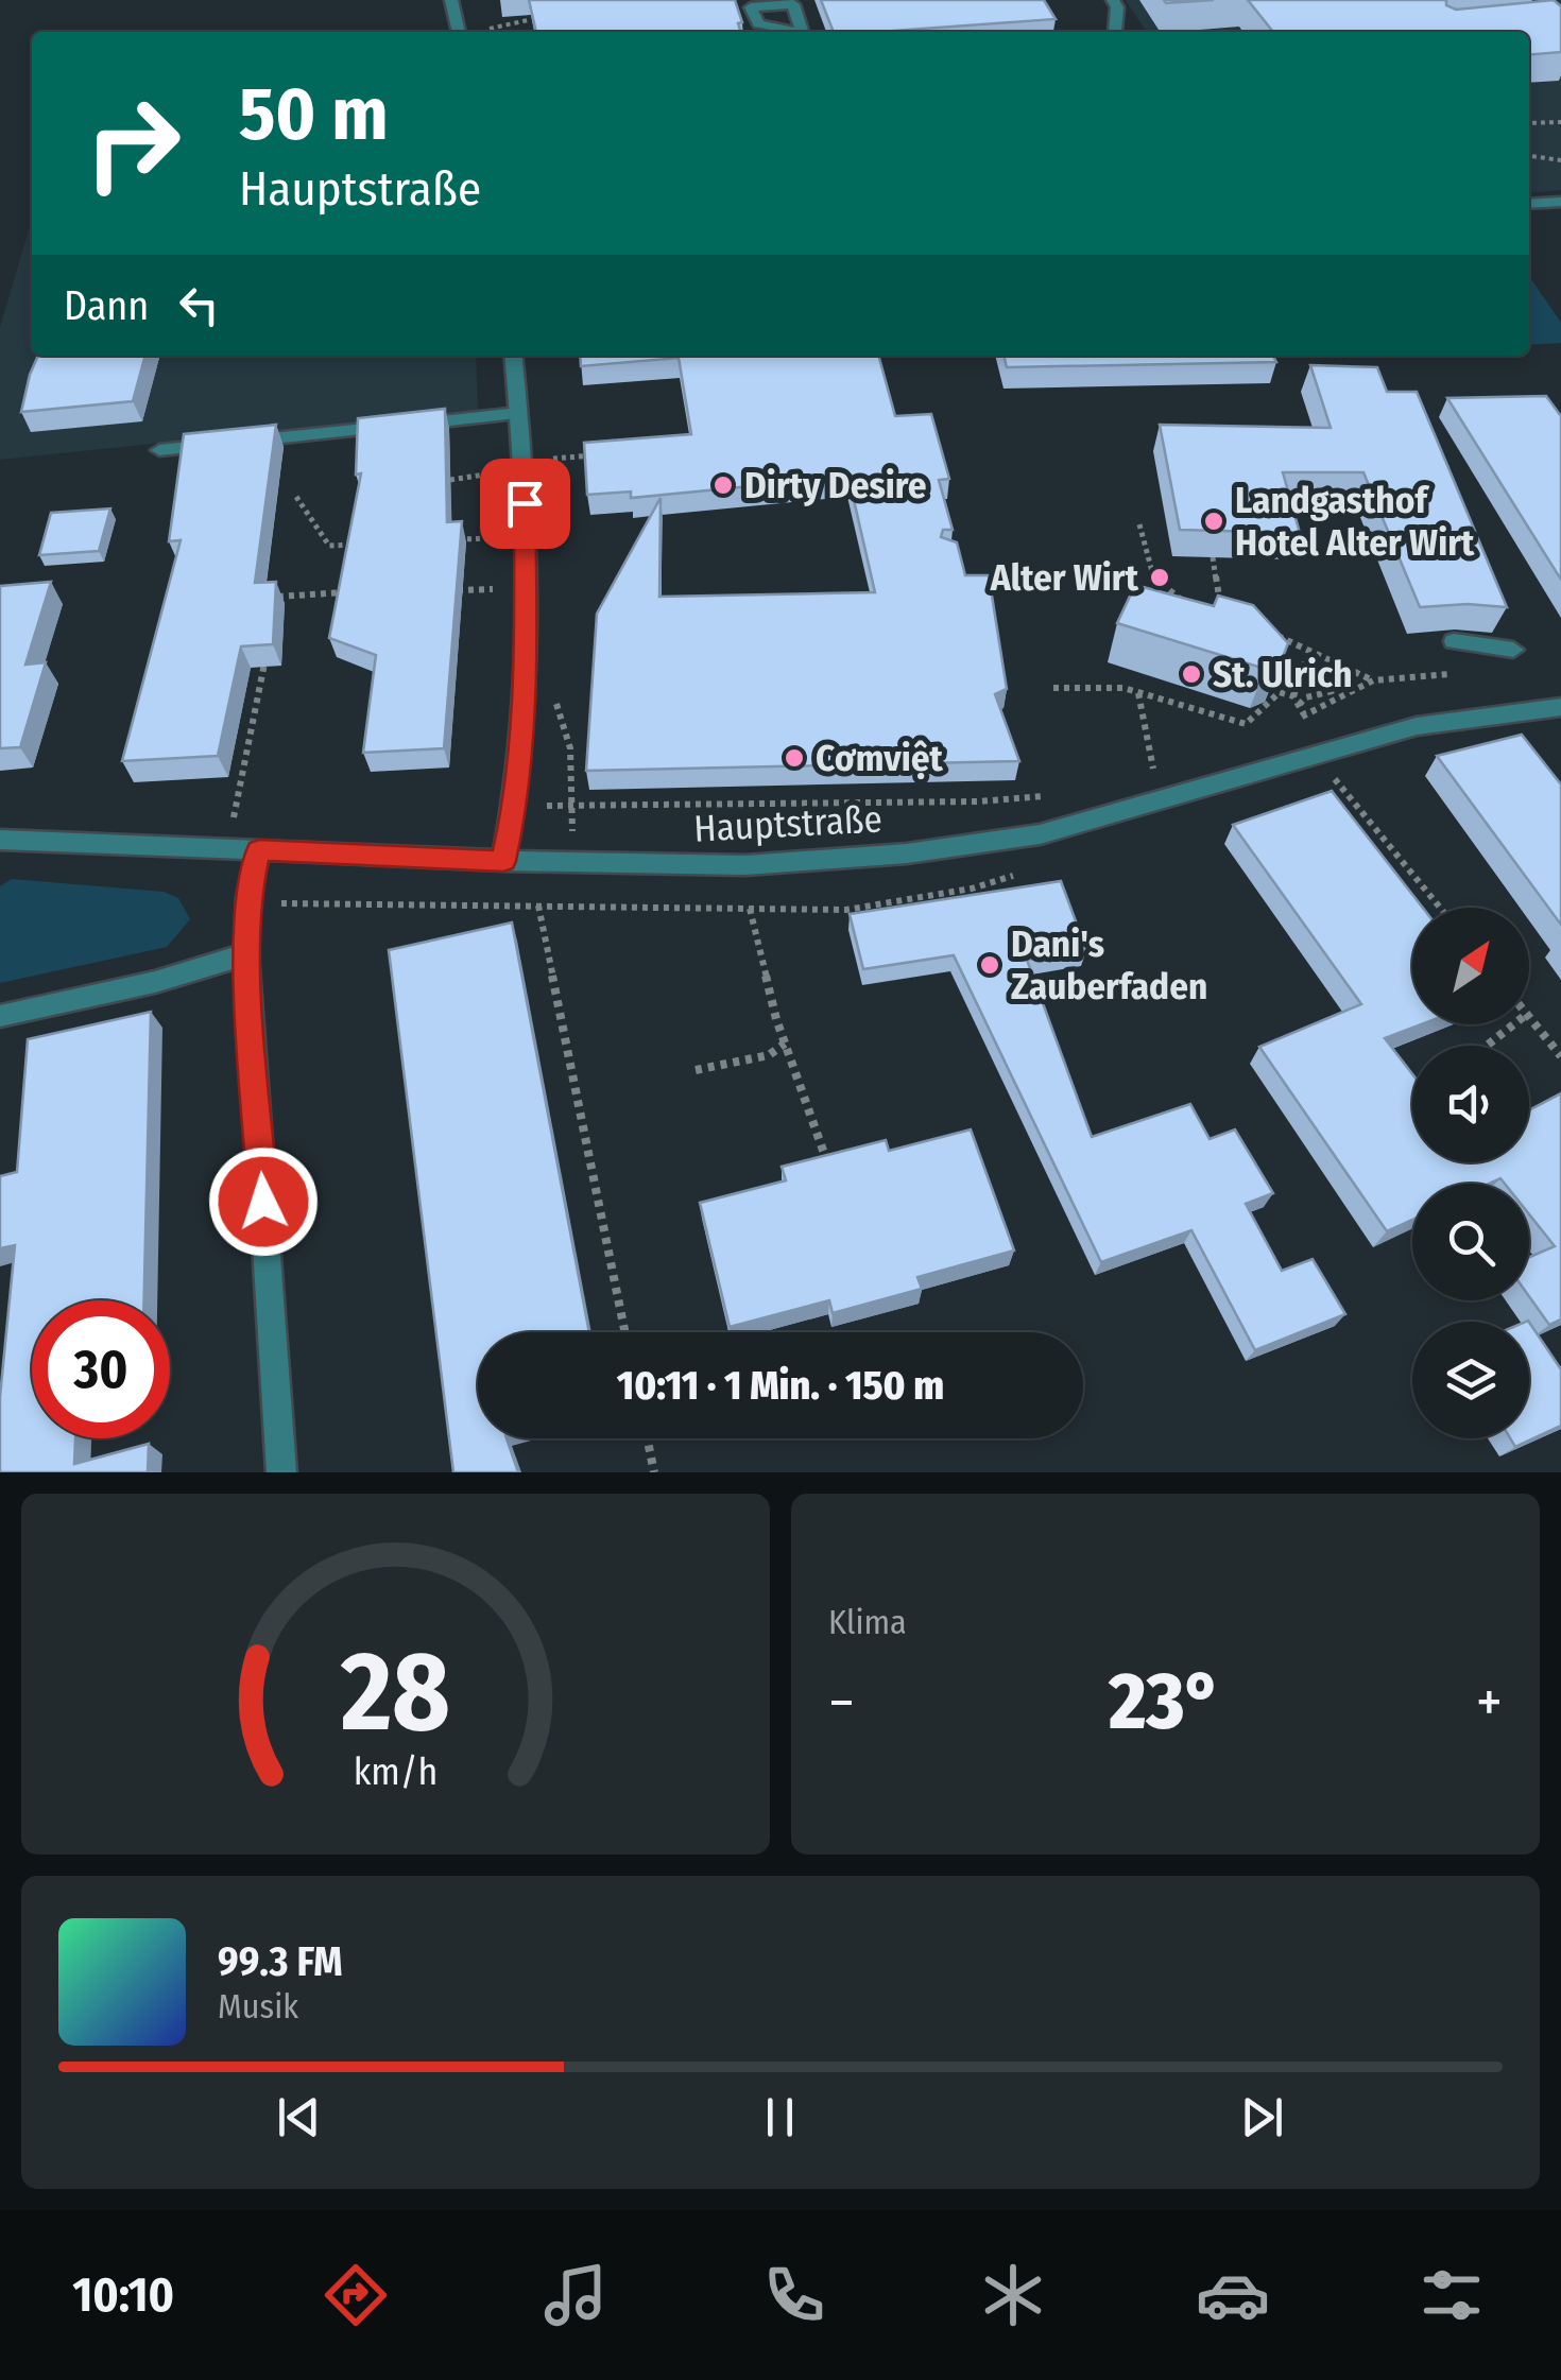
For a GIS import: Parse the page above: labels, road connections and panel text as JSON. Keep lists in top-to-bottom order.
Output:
{
  "streets": {
    "street": ["Hauptstraße"]
  },
  "places": [
    "Dirty Desire",
    "Landgasthof Hotel Alter Wirt",
    "Alter Wirt",
    "St. Ulrich",
    "Cơmviệt",
    "Dani's Zauberfaden"
  ],
  "north": "top right",
  "page": {
    "turn": ["50 m", "Hauptstraße"],
    "then": "Dann",
    "limit": "30",
    "trip": "10:11 · 1 Min. · 150 m",
    "tile": "Klima",
    "heat": ["−", "23°", "+"],
    "song": ["99.3 FM", "Musik"],
    "tabs": "10:10",
    "gauge": ["28", "km/h"]
  }
}
